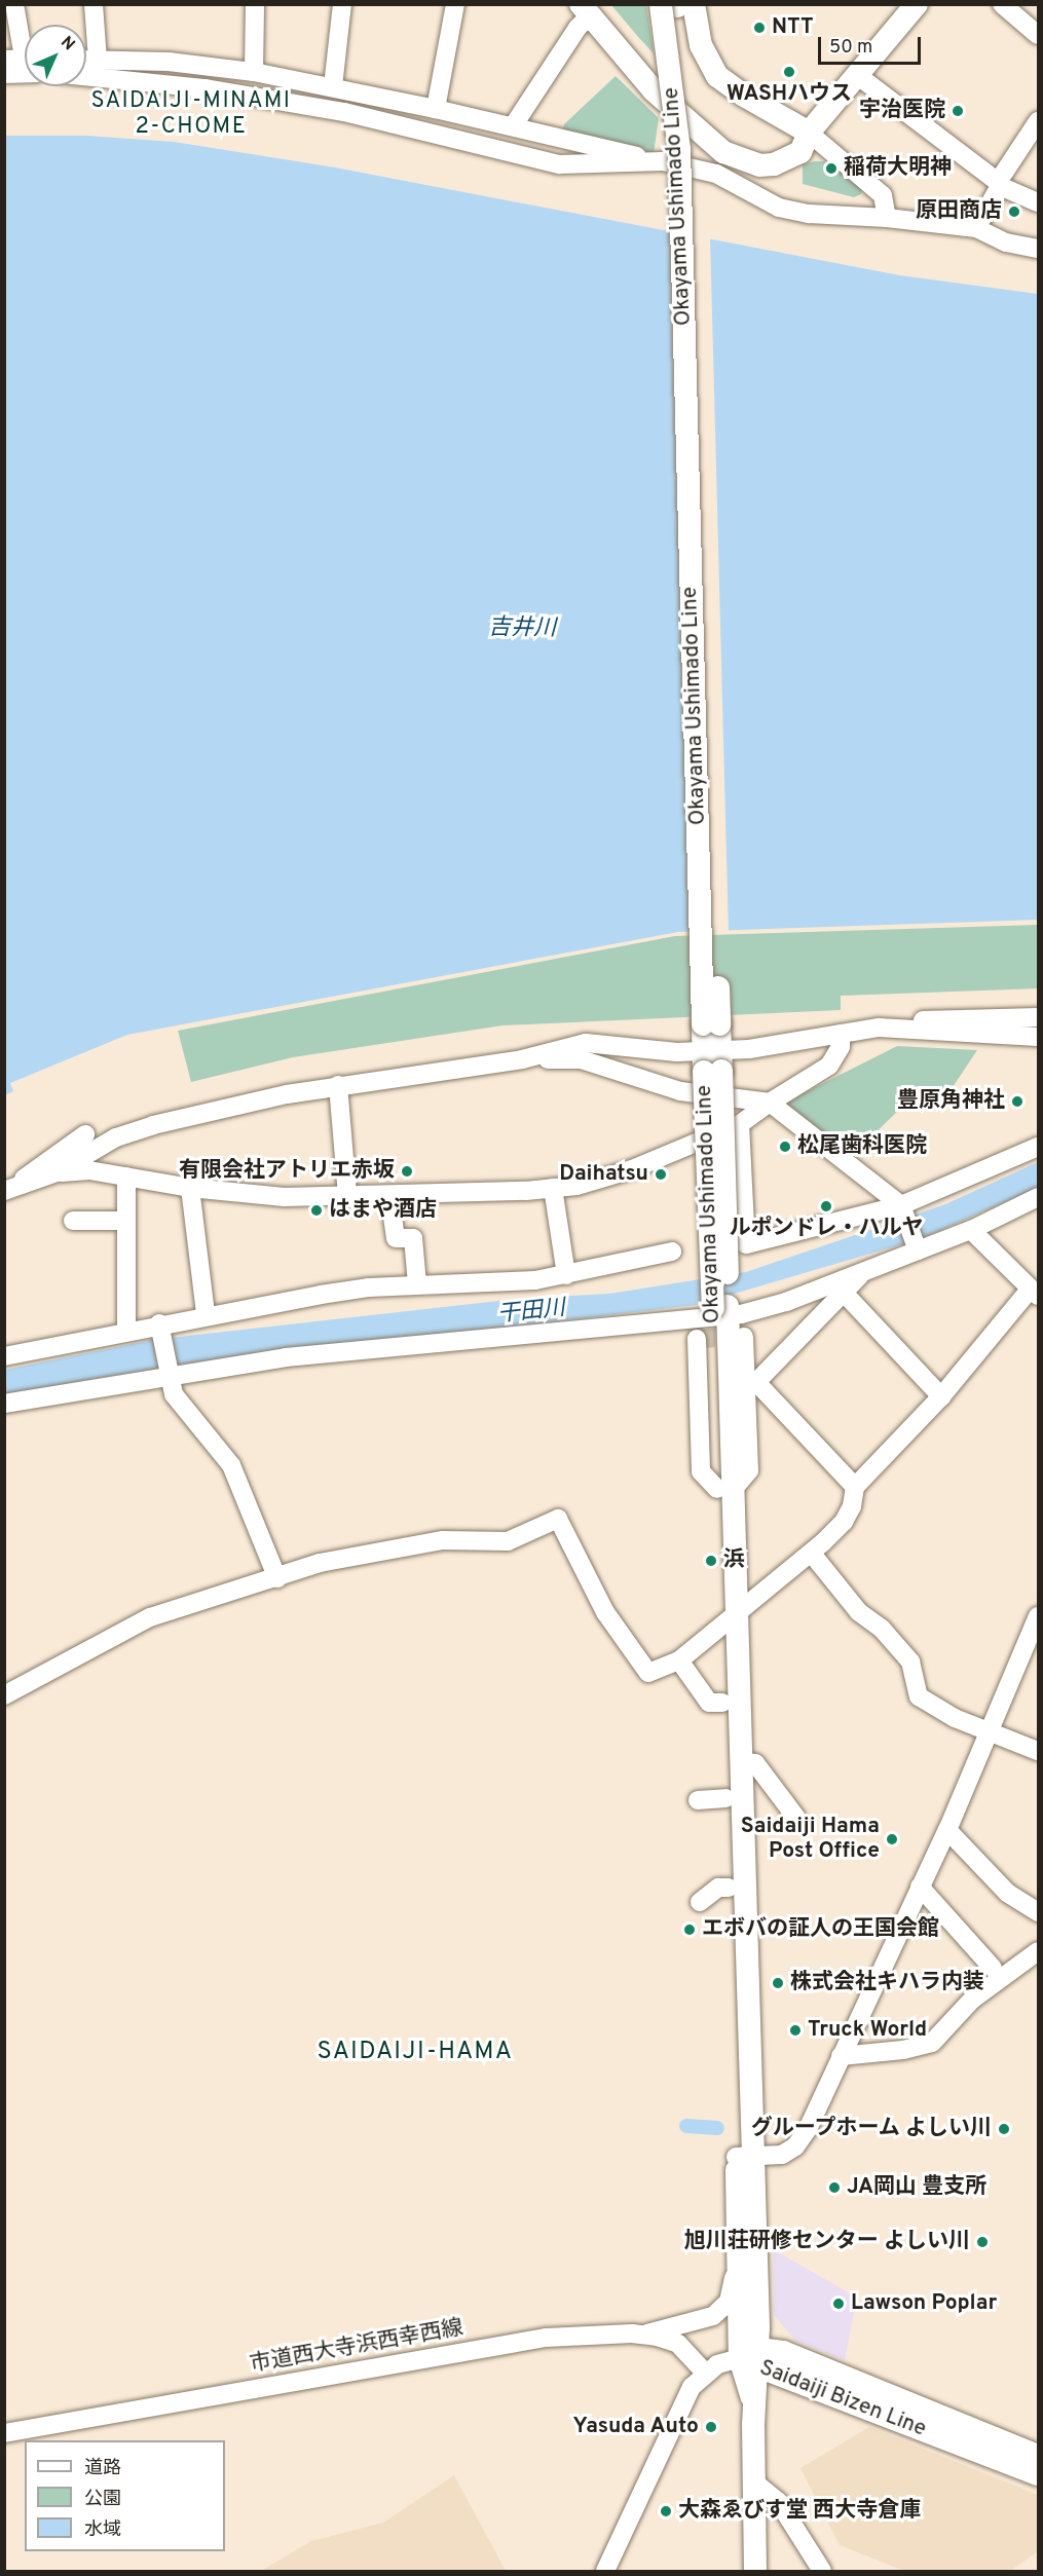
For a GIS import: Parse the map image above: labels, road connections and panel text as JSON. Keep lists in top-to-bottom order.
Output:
{
  "streets": {
    "main road": ["Okayama Ushimado Line", "Saidaiji Bizen Line"],
    "street": ["市道西大寺浜西幸西線"]
  },
  "crossings": [
    ["Okayama Ushimado Line", "Saidaiji Bizen Line"]
  ],
  "districts": ["SAIDAIJI-MINAMI 2-CHOME", "SAIDAIJI-HAMA"],
  "water": ["吉井川", "干田川"],
  "places": [
    "NTT",
    "WASHハウス",
    "宇治医院",
    "稲荷大明神",
    "原田商店",
    "豊原角神社",
    "松尾歯科医院",
    "有限会社アトリエ赤坂",
    "Daihatsu",
    "ルポンドレ・ハルヤ",
    "はまや酒店",
    "浜",
    "Saidaiji Hama Post Office",
    "エボバの証人の王国会館",
    "株式会社キハラ内装",
    "Truck World",
    "グループホーム よしい川",
    "JA岡山 豊支所",
    "旭川荘研修センター よしい川",
    "Lawson Poplar",
    "Yasuda Auto",
    "大森ゑびす堂 西大寺倉庫"
  ],
  "legend": ["道路", "公園", "水域"],
  "scale_bar": "50 m",
  "north": "top right"
}
